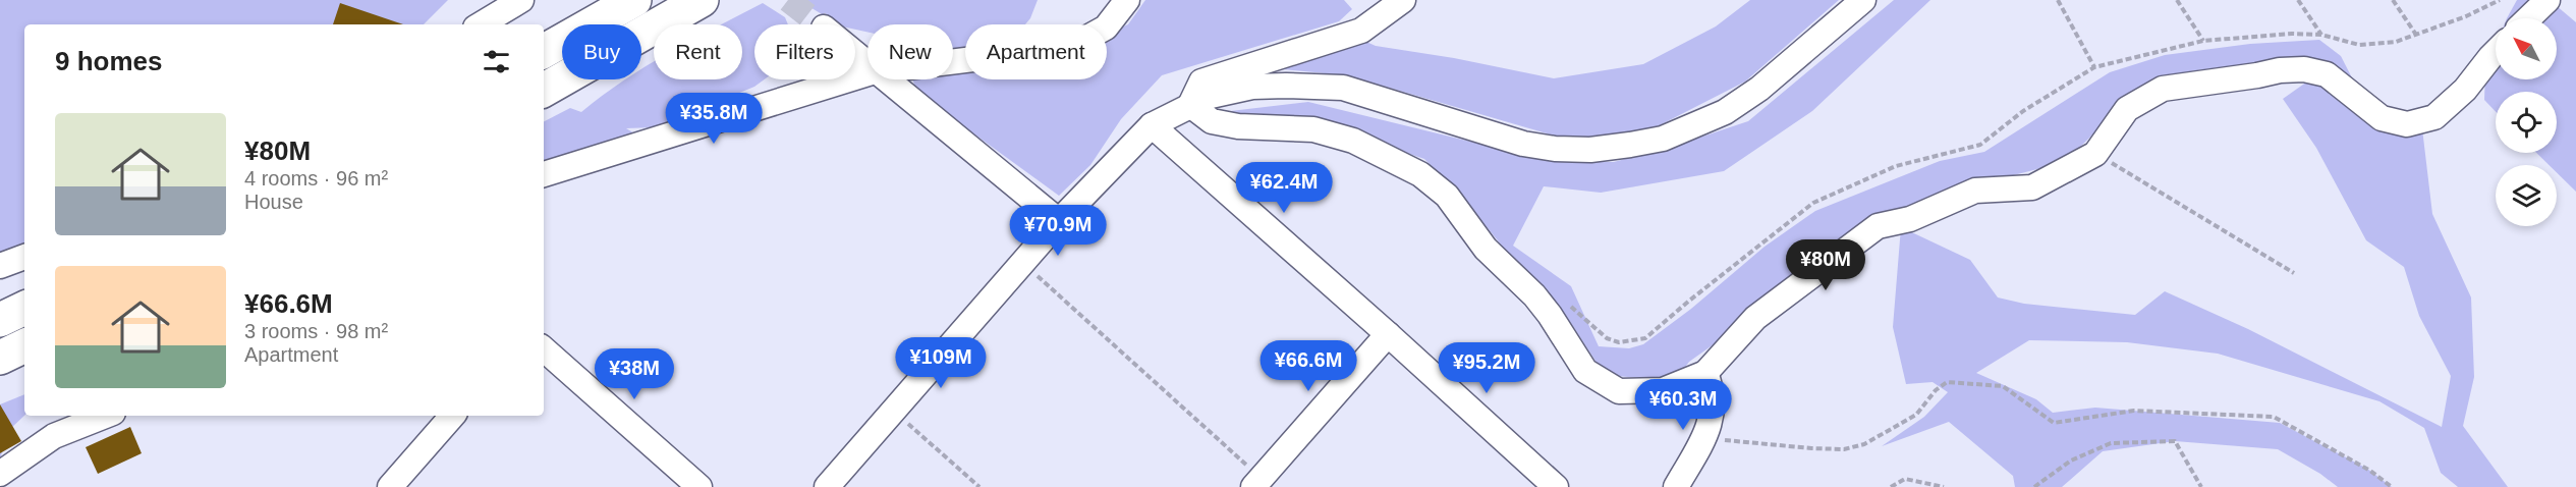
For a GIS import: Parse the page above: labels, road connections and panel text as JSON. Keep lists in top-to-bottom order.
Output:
{
  "north": "top left",
  "page": {
    "chip": [
      "Buy",
      "Rent",
      "Filters",
      "New",
      "Apartment"
    ],
    "heading": "9 homes",
    "price": [
      "¥35.8M",
      "¥62.4M",
      "¥70.9M",
      "¥80M",
      "¥109M",
      "¥66.6M",
      "¥95.2M",
      "¥38M",
      "¥60.3M"
    ],
    "list": [
      {
        "name": "¥80M",
        "note": "4 rooms · 96 m² · House"
      },
      {
        "name": "¥66.6M",
        "note": "3 rooms · 98 m² · Apartment"
      }
    ]
  }
}
